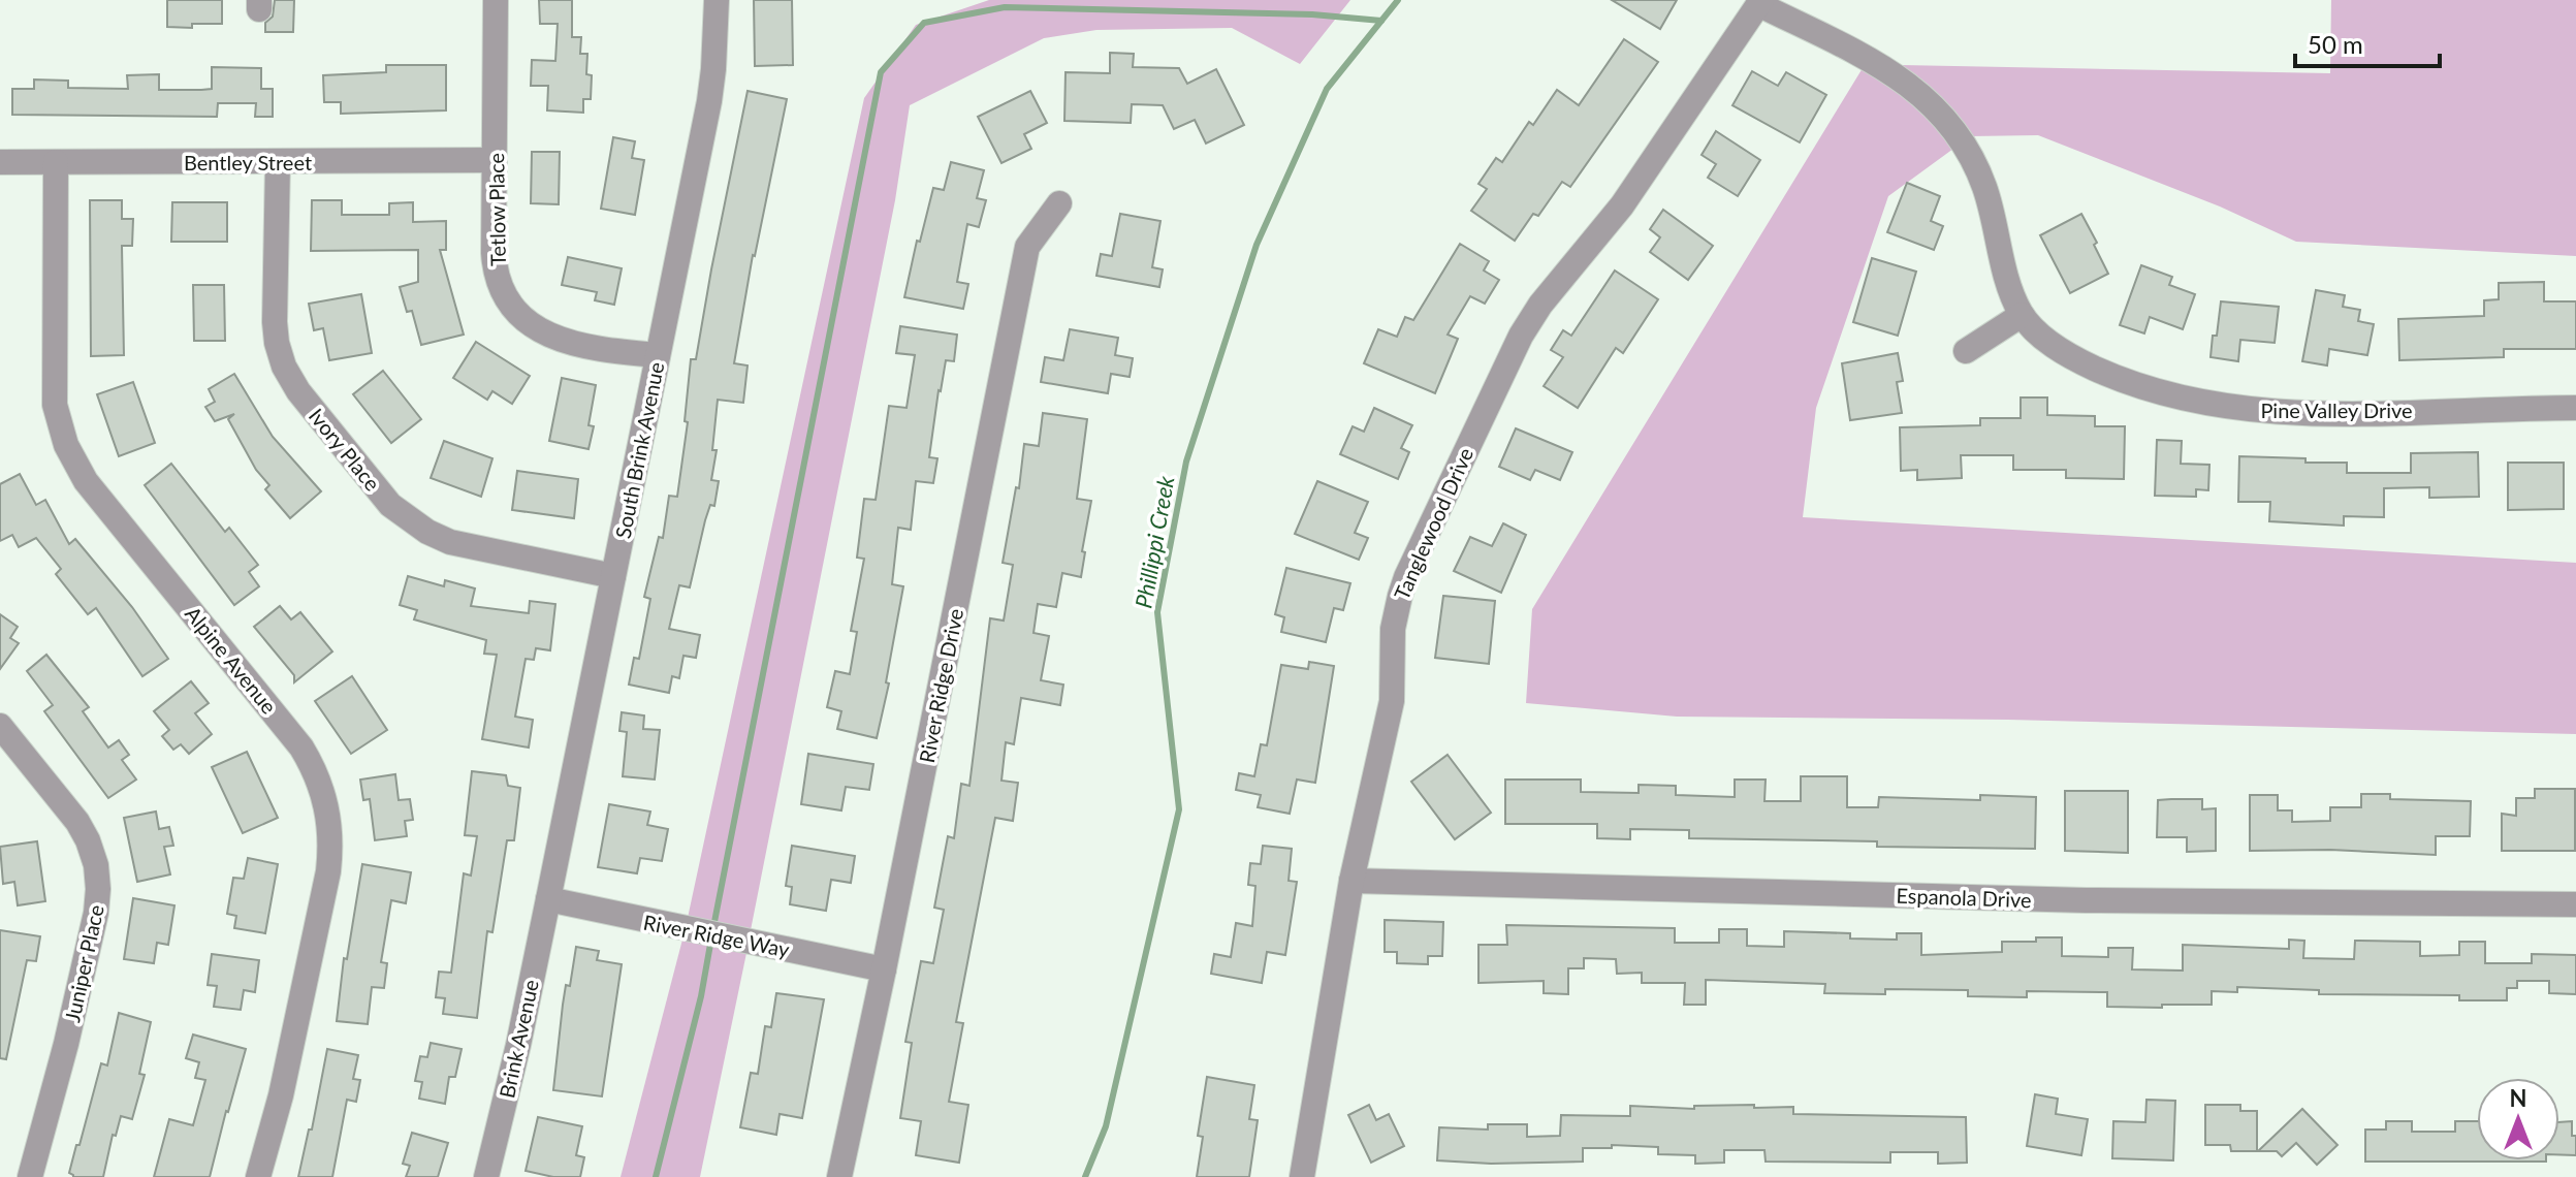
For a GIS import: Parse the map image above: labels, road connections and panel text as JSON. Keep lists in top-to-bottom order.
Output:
{
  "streets": {
    "street": [
      "Bentley Street",
      "Tetlow Place",
      "Pine Valley Drive",
      "Ivory Place",
      "South Brink Avenue",
      "Tanglewood Drive",
      "Alpine Avenue",
      "River Ridge Drive",
      "Espanola Drive",
      "River Ridge Way",
      "Juniper Place",
      "Brink Avenue"
    ]
  },
  "crossings": [
    ["Bentley Street", "Tetlow Place"],
    ["Bentley Street", "Ivory Place"],
    ["Bentley Street", "Alpine Avenue"],
    ["Tetlow Place", "South Brink Avenue"],
    ["Pine Valley Drive", "Tanglewood Drive"],
    ["Ivory Place", "South Brink Avenue"],
    ["South Brink Avenue", "River Ridge Way"],
    ["South Brink Avenue", "Brink Avenue"],
    ["Tanglewood Drive", "Espanola Drive"],
    ["River Ridge Drive", "River Ridge Way"],
    ["River Ridge Way", "Brink Avenue"]
  ],
  "water": ["Phillippi Creek"],
  "scale_bar": "50 m",
  "north": "top"
}
